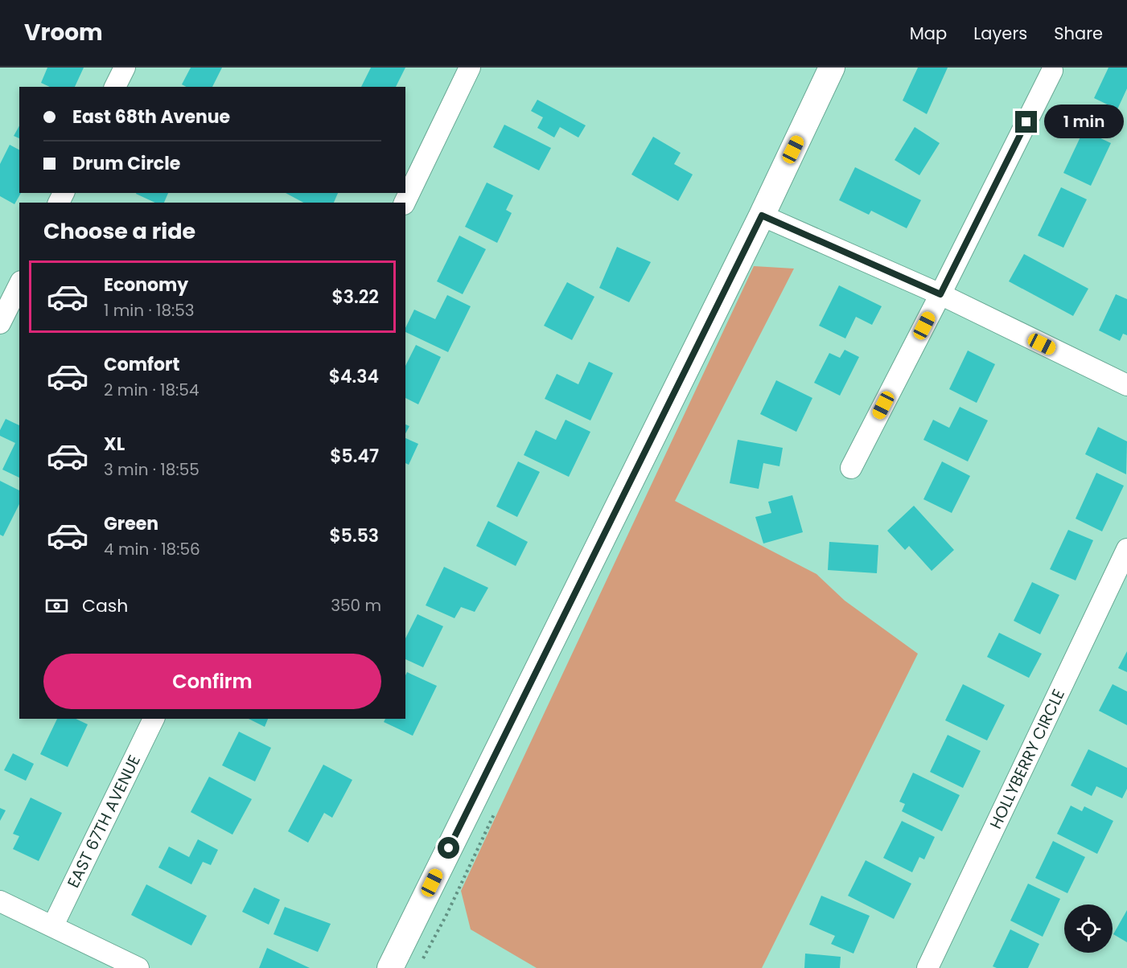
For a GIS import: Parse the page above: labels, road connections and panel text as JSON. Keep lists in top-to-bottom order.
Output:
{
  "streets": {
    "street": ["HOLLYBERRY CIRCLE", "EAST 67TH AVENUE"]
  },
  "page": {
    "header": "Vroom",
    "nav": ["Map", "Layers", "Share"],
    "banner": ["East 68th Avenue", "Drum Circle"],
    "bubble": "1 min",
    "heading": "Choose a ride",
    "list": [
      {
        "name": "Economy",
        "note": "1 min · 18:53",
        "value": "$3.22"
      },
      {
        "name": "Comfort",
        "note": "2 min · 18:54",
        "value": "$4.34"
      },
      {
        "name": "XL",
        "note": "3 min · 18:55",
        "value": "$5.47"
      },
      {
        "name": "Green",
        "note": "4 min · 18:56",
        "value": "$5.53"
      }
    ],
    "pay": ["Cash", "350 m"],
    "buttons": "Confirm"
  }
}
